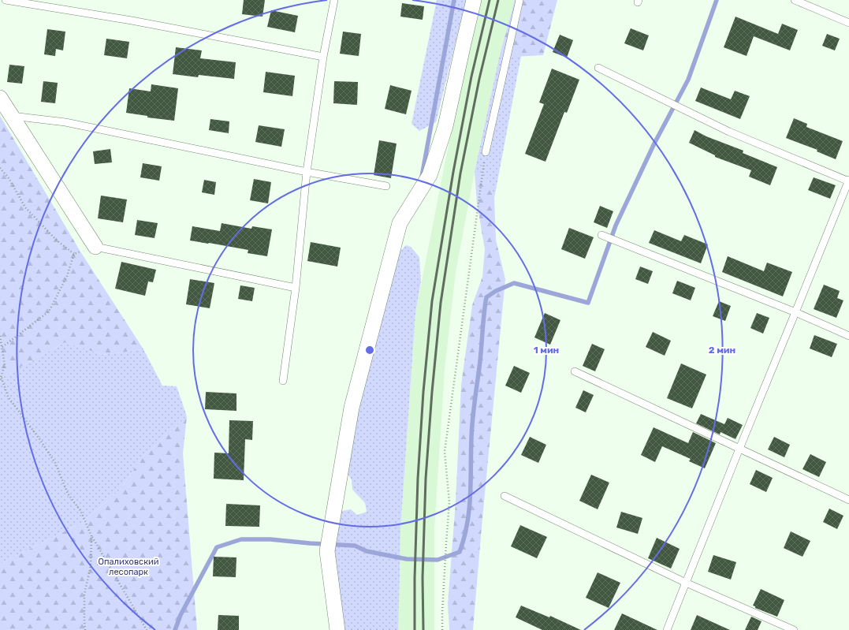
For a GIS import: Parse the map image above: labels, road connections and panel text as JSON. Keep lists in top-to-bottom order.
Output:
{
  "parks": ["Опалиховский лесопарк"],
  "rings": ["1 мин", "2 мин"]
}
